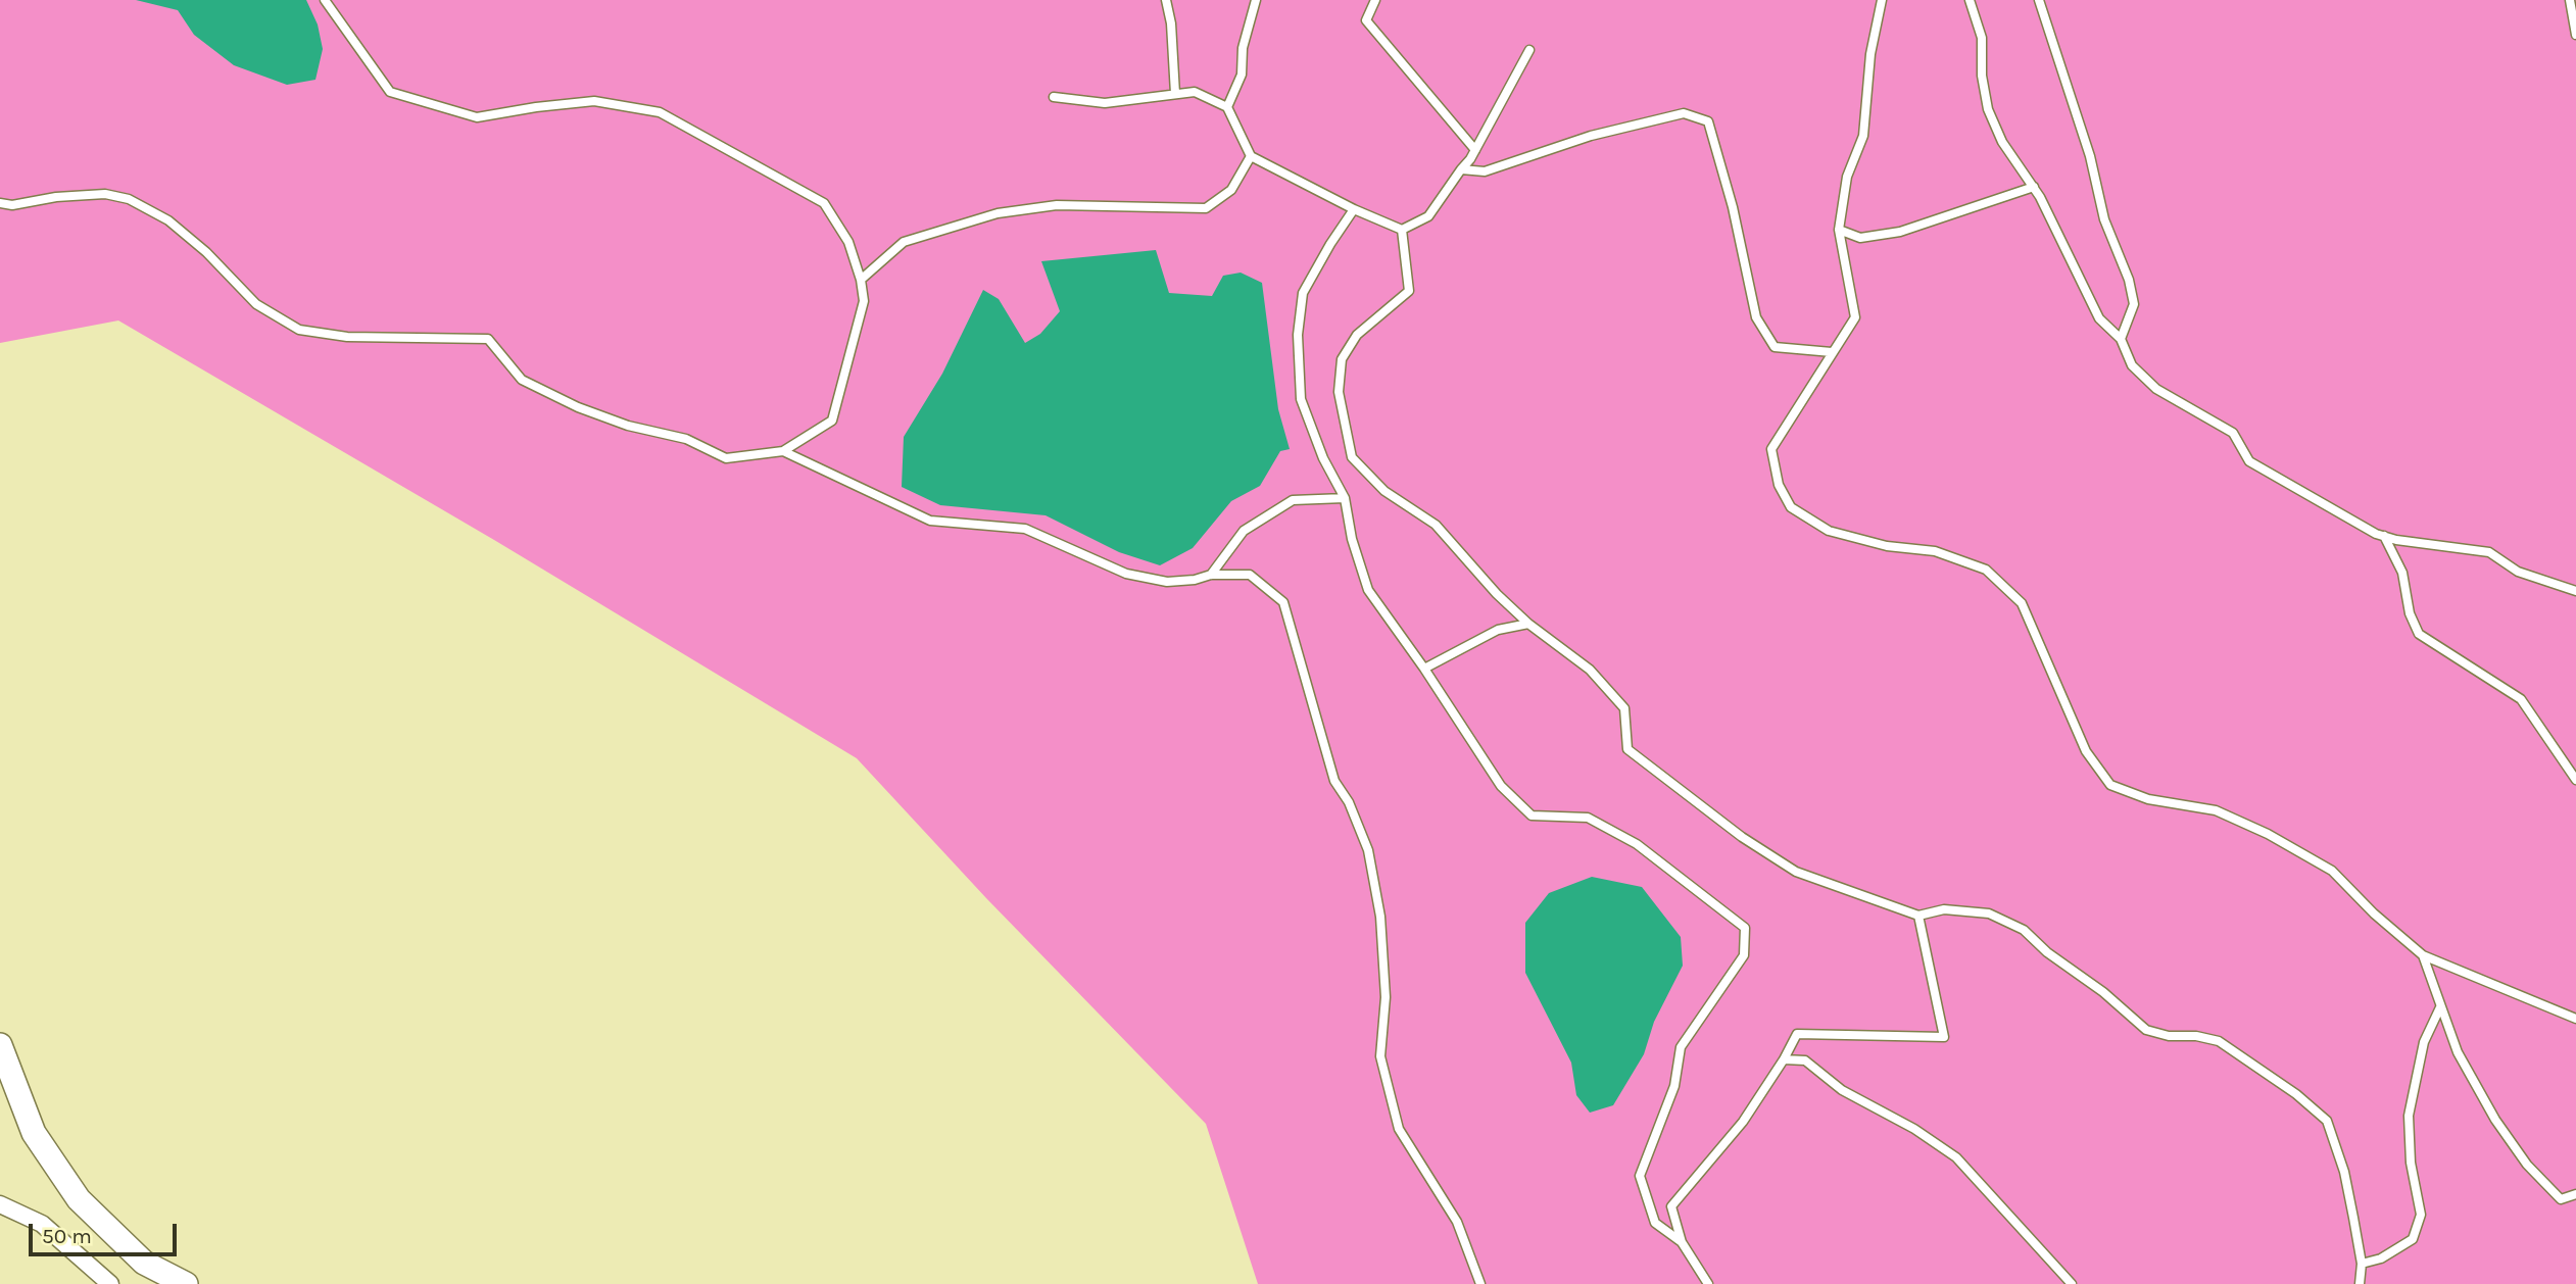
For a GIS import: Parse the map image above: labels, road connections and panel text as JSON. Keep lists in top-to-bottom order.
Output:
{
  "scale_bar": "50 m"
}
